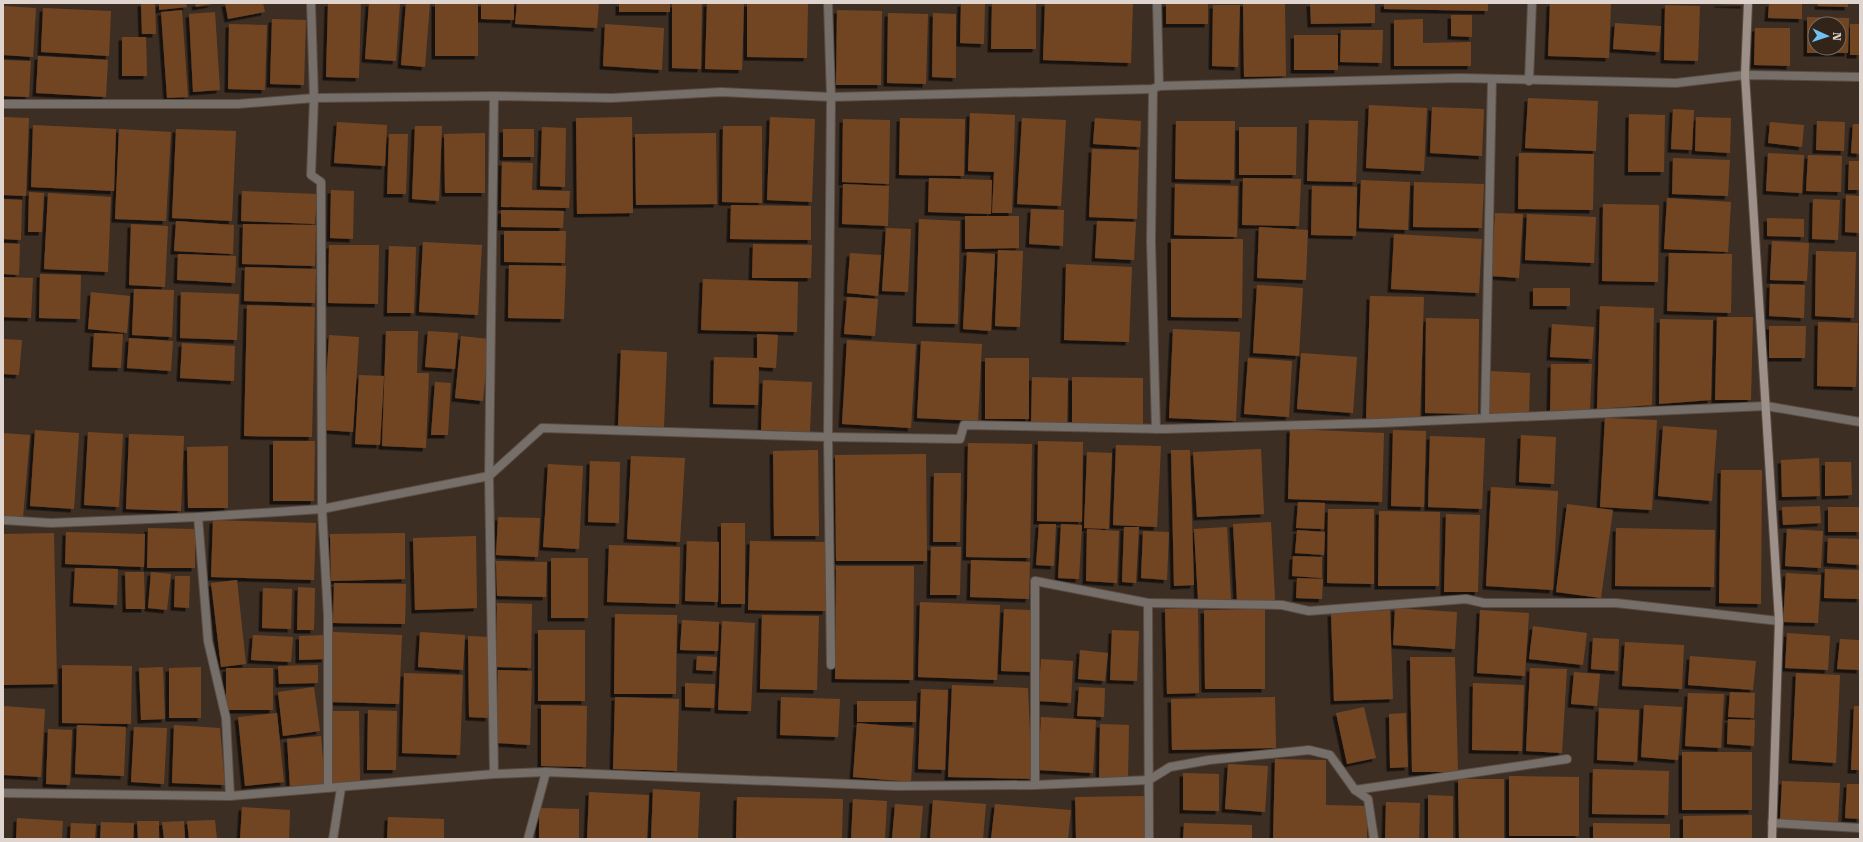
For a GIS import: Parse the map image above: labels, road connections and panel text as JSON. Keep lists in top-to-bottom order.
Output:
{
  "north": "right"
}
